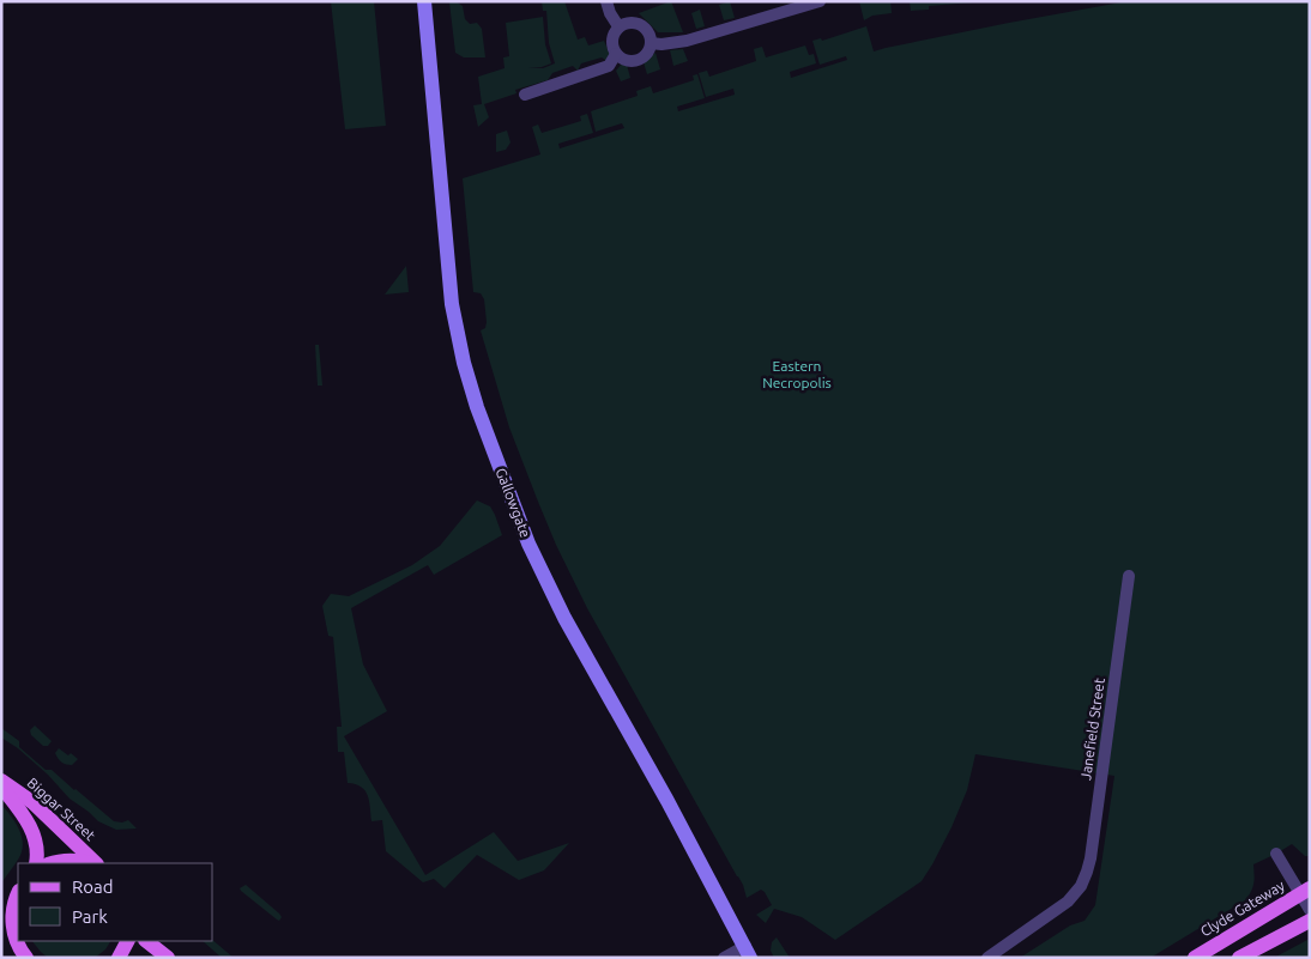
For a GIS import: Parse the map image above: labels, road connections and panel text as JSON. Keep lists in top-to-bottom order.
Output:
{
  "streets": {
    "main road": ["Biggar Street", "Clyde Gateway"],
    "street": ["Gallowgate", "Janefield Street"]
  },
  "parks": ["Eastern Necropolis"],
  "legend": ["Road", "Park"]
}
